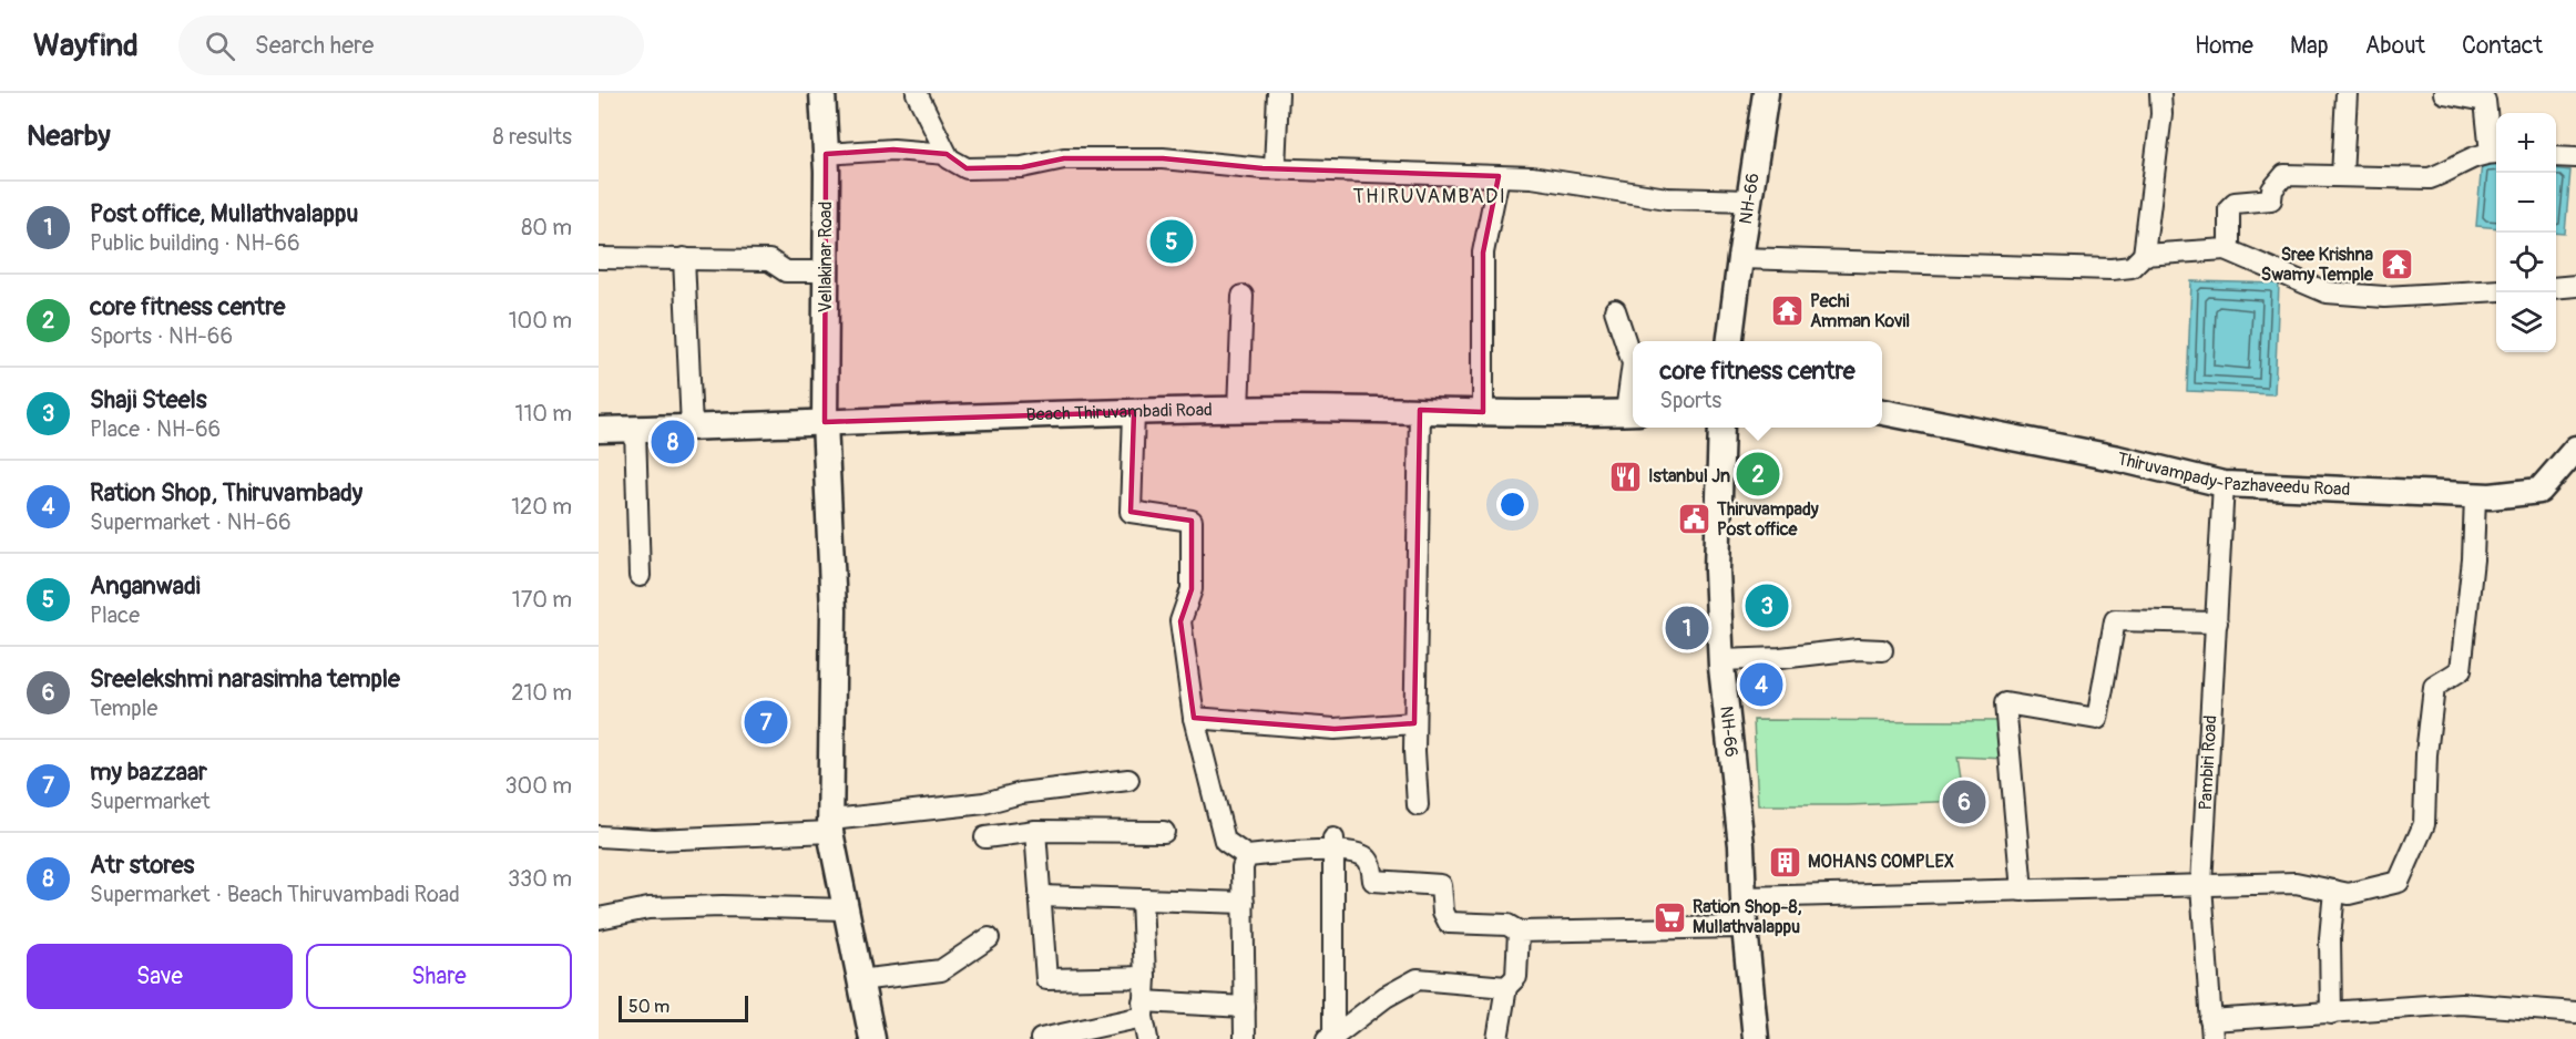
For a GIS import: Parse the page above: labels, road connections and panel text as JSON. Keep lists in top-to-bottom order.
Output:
{
  "streets": {
    "main road": [
      "NH-66",
      "Vellakinar Road",
      "Beach Thiruvambadi Road",
      "Thiruvampady-Pazhaveedu Road"
    ],
    "street": ["Pambiri Road"]
  },
  "crossings": [
    ["Vellakinar Road", "Beach Thiruvambadi Road"],
    ["Thiruvampady-Pazhaveedu Road", "Pambiri Road"]
  ],
  "districts": ["THIRUVAMBADI"],
  "places": {
    "temple": ["Sree Krishna Swamy Temple", "Pechi Amman Kovil"],
    "restaurant": ["Istanbul Jn"],
    "public building": ["Thiruvampady Post office"],
    "building": ["MOHANS COMPLEX"],
    "supermarket": ["Ration Shop-8, Mullathvalappu"]
  },
  "scale_bar": "50 m",
  "page": {
    "header": "Wayfind",
    "search": "Search here",
    "nav": [
      "Home",
      "Map",
      "About",
      "Contact"
    ],
    "heading": ["Nearby", "8 results"],
    "map_buttons": ["+", "−"],
    "list": [
      {
        "mark": "1",
        "name": "Post office, Mullathvalappu",
        "note": "Public building · NH-66",
        "value": "80 m"
      },
      {
        "mark": "2",
        "name": "core fitness centre",
        "note": "Sports · NH-66",
        "value": "100 m"
      },
      {
        "mark": "3",
        "name": "Shaji Steels",
        "note": "Place · NH-66",
        "value": "110 m"
      },
      {
        "mark": "4",
        "name": "Ration Shop, Thiruvambady",
        "note": "Supermarket · NH-66",
        "value": "120 m"
      },
      {
        "mark": "5",
        "name": "Anganwadi",
        "note": "Place",
        "value": "170 m"
      },
      {
        "mark": "6",
        "name": "Sreelekshmi narasimha temple",
        "note": "Temple",
        "value": "210 m"
      },
      {
        "mark": "7",
        "name": "my bazzaar",
        "note": "Supermarket",
        "value": "300 m"
      },
      {
        "mark": "8",
        "name": "Atr stores",
        "note": "Supermarket · Beach Thiruvambadi Road",
        "value": "330 m"
      }
    ],
    "pins": [
      "5",
      "8",
      "2",
      "3",
      "1",
      "4",
      "7",
      "6"
    ],
    "popup": ["core fitness centre", "Sports"],
    "buttons": ["Save", "Share"],
    "scale": "50 m"
  }
}
